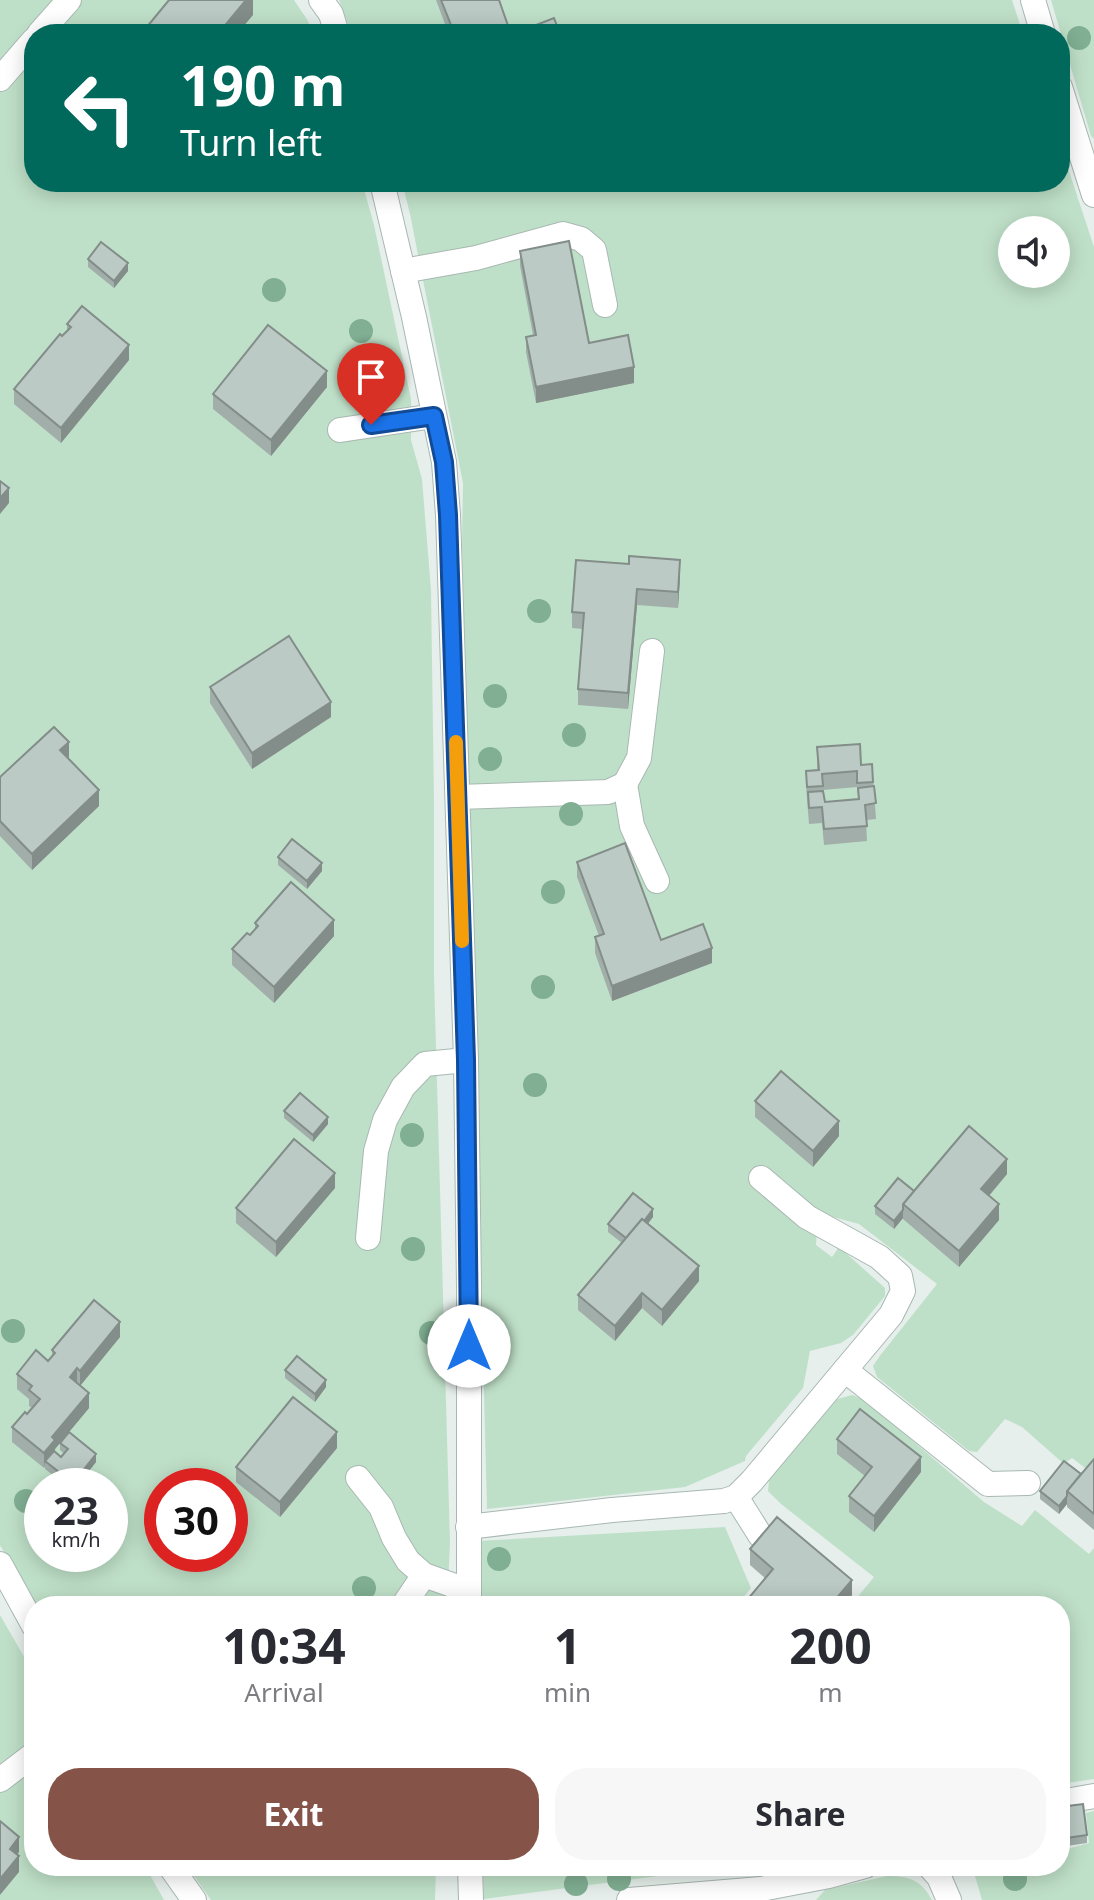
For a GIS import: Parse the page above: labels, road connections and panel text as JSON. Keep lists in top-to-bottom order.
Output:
{
  "page": {
    "turn": ["190 m", "Turn left"],
    "speed": "23 km/h",
    "limit": "30",
    "eta": [
      "10:34",
      "Arrival",
      "1",
      "min",
      "200",
      "m"
    ],
    "buttons": ["Exit", "Share"]
  }
}
